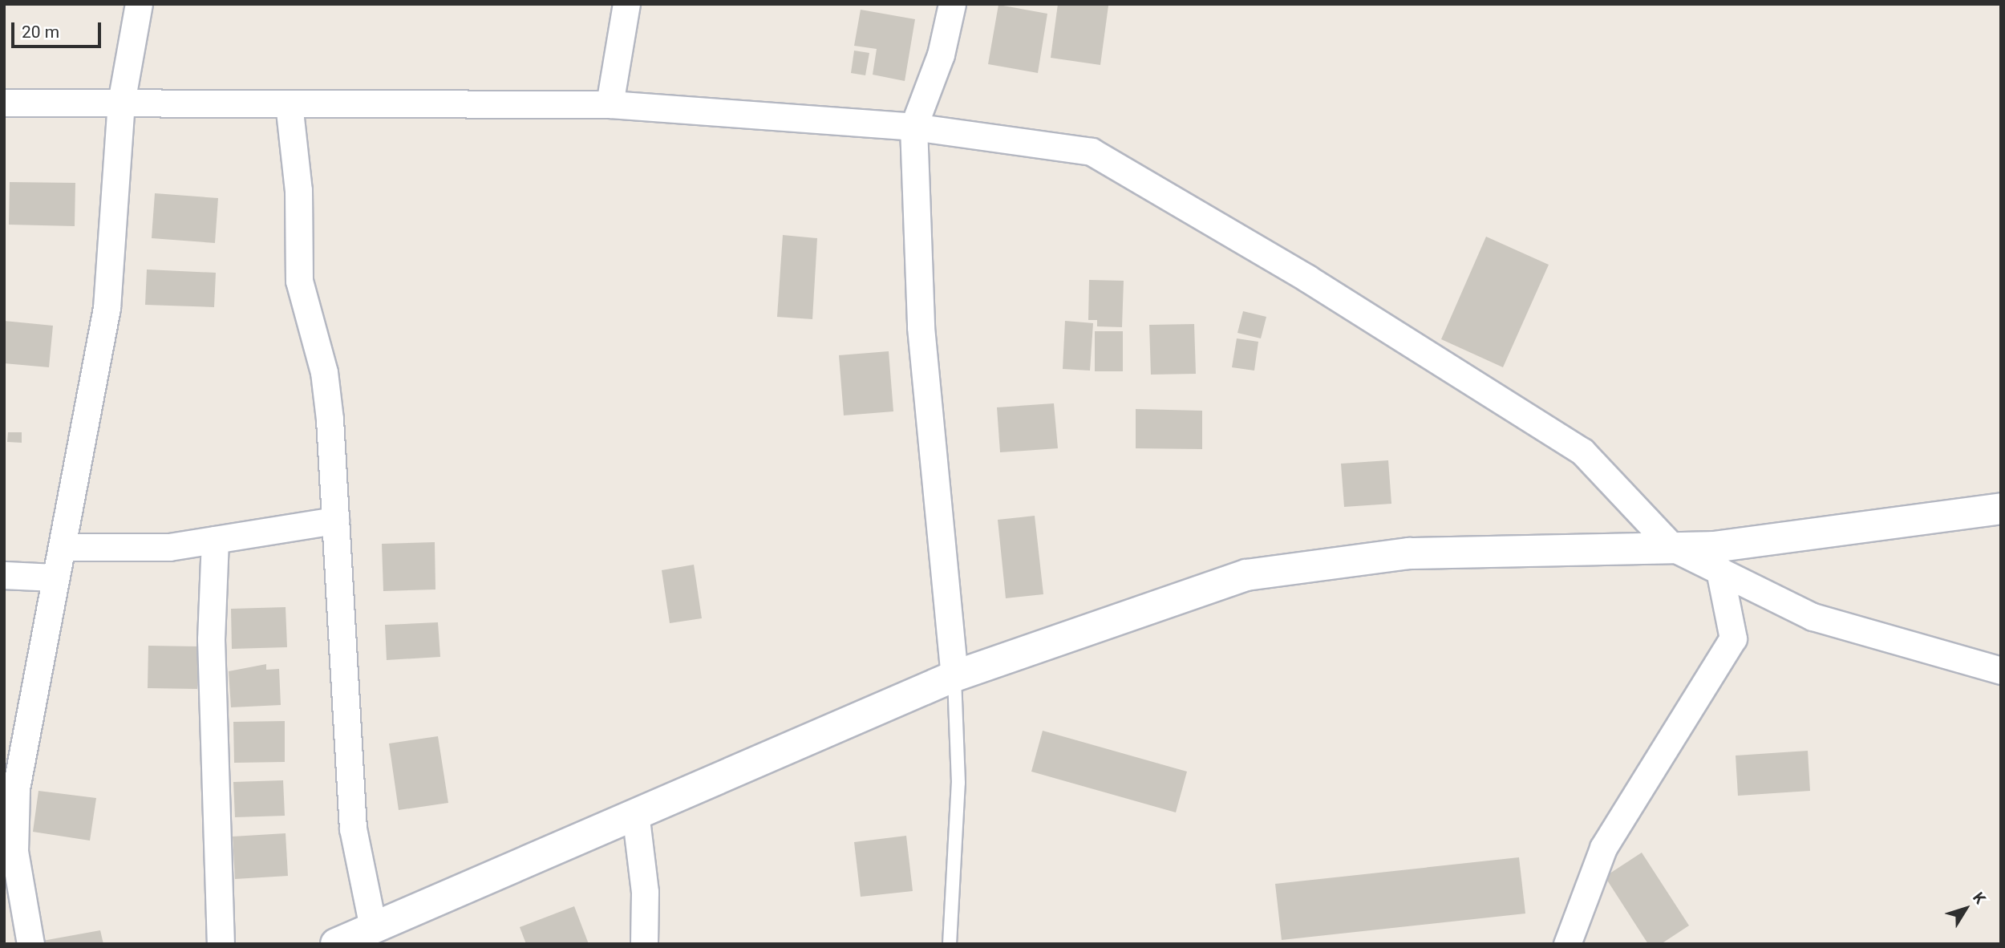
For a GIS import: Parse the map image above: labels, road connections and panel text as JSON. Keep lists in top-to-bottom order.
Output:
{
  "scale_bar": "20 m",
  "north": "top right"
}
